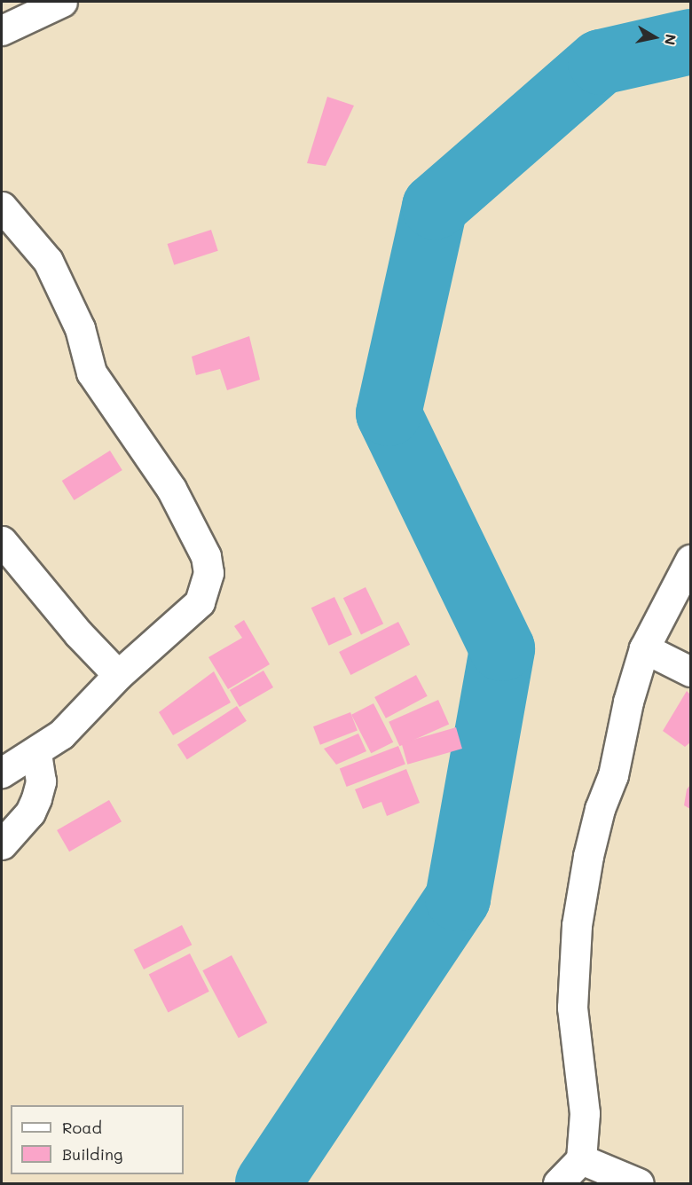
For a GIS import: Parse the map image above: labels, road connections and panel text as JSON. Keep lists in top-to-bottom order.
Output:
{
  "legend": ["Road", "Building"],
  "north": "right"
}
